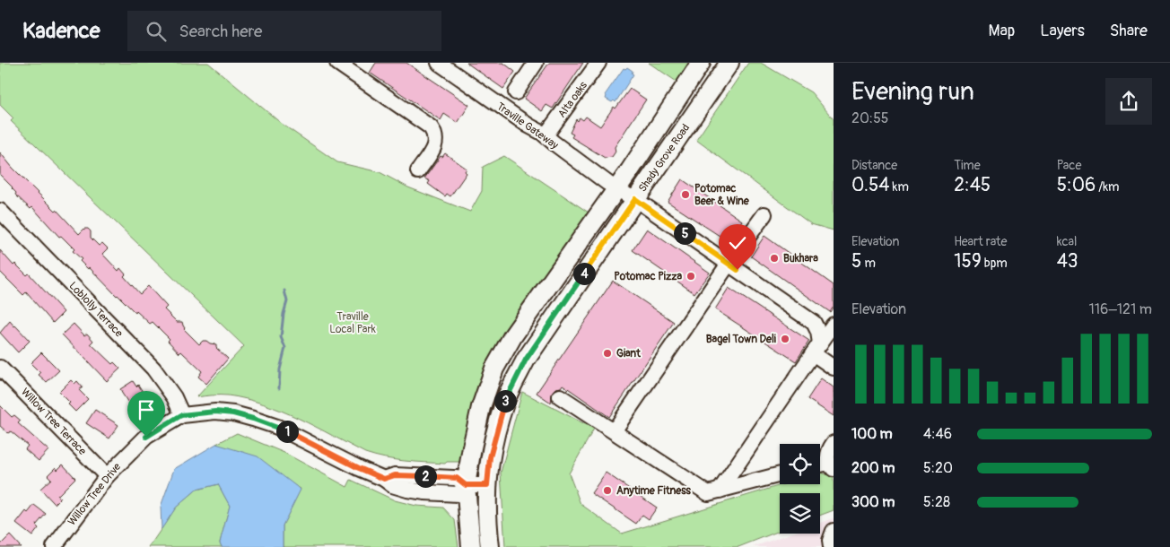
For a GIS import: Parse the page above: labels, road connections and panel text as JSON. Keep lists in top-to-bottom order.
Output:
{
  "streets": {
    "main road": ["Shady Grove Road"],
    "street": [
      "Alta oaks",
      "Traville Gateway",
      "Loblolly Terrace",
      "Willow Tree Terrace",
      "Willow Tree Drive"
    ]
  },
  "crossings": [
    ["Alta oaks", "Traville Gateway"],
    ["Traville Gateway", "Shady Grove Road"],
    ["Shady Grove Road", "Willow Tree Drive"],
    ["Loblolly Terrace", "Willow Tree Drive"],
    ["Willow Tree Terrace", "Willow Tree Drive"]
  ],
  "parks": ["Traville Local Park"],
  "places": [
    "Potomac Beer & Wine",
    "Bukhara",
    "Potomac Pizza",
    "Bagel Town Deli",
    "Giant",
    "Anytime Fitness"
  ],
  "page": {
    "header": "Kadence",
    "search": "Search here",
    "nav": ["Map", "Layers", "Share"],
    "heading": ["Evening run", "20:55"],
    "stats": [
      ["Distance", "0.54 km"],
      ["Time", "2:45"],
      ["Pace", "5:06 /km"],
      ["Elevation", "5 m"],
      ["Heart rate", "159 bpm"],
      ["kcal", "43"]
    ],
    "pins": [
      "5",
      "4",
      "3",
      "1",
      "2"
    ],
    "chart": ["Elevation", "116–121 m"],
    "list": [
      {
        "name": "100 m",
        "note": "4:46"
      },
      {
        "name": "200 m",
        "note": "5:20"
      },
      {
        "name": "300 m",
        "note": "5:28"
      }
    ]
  }
}
